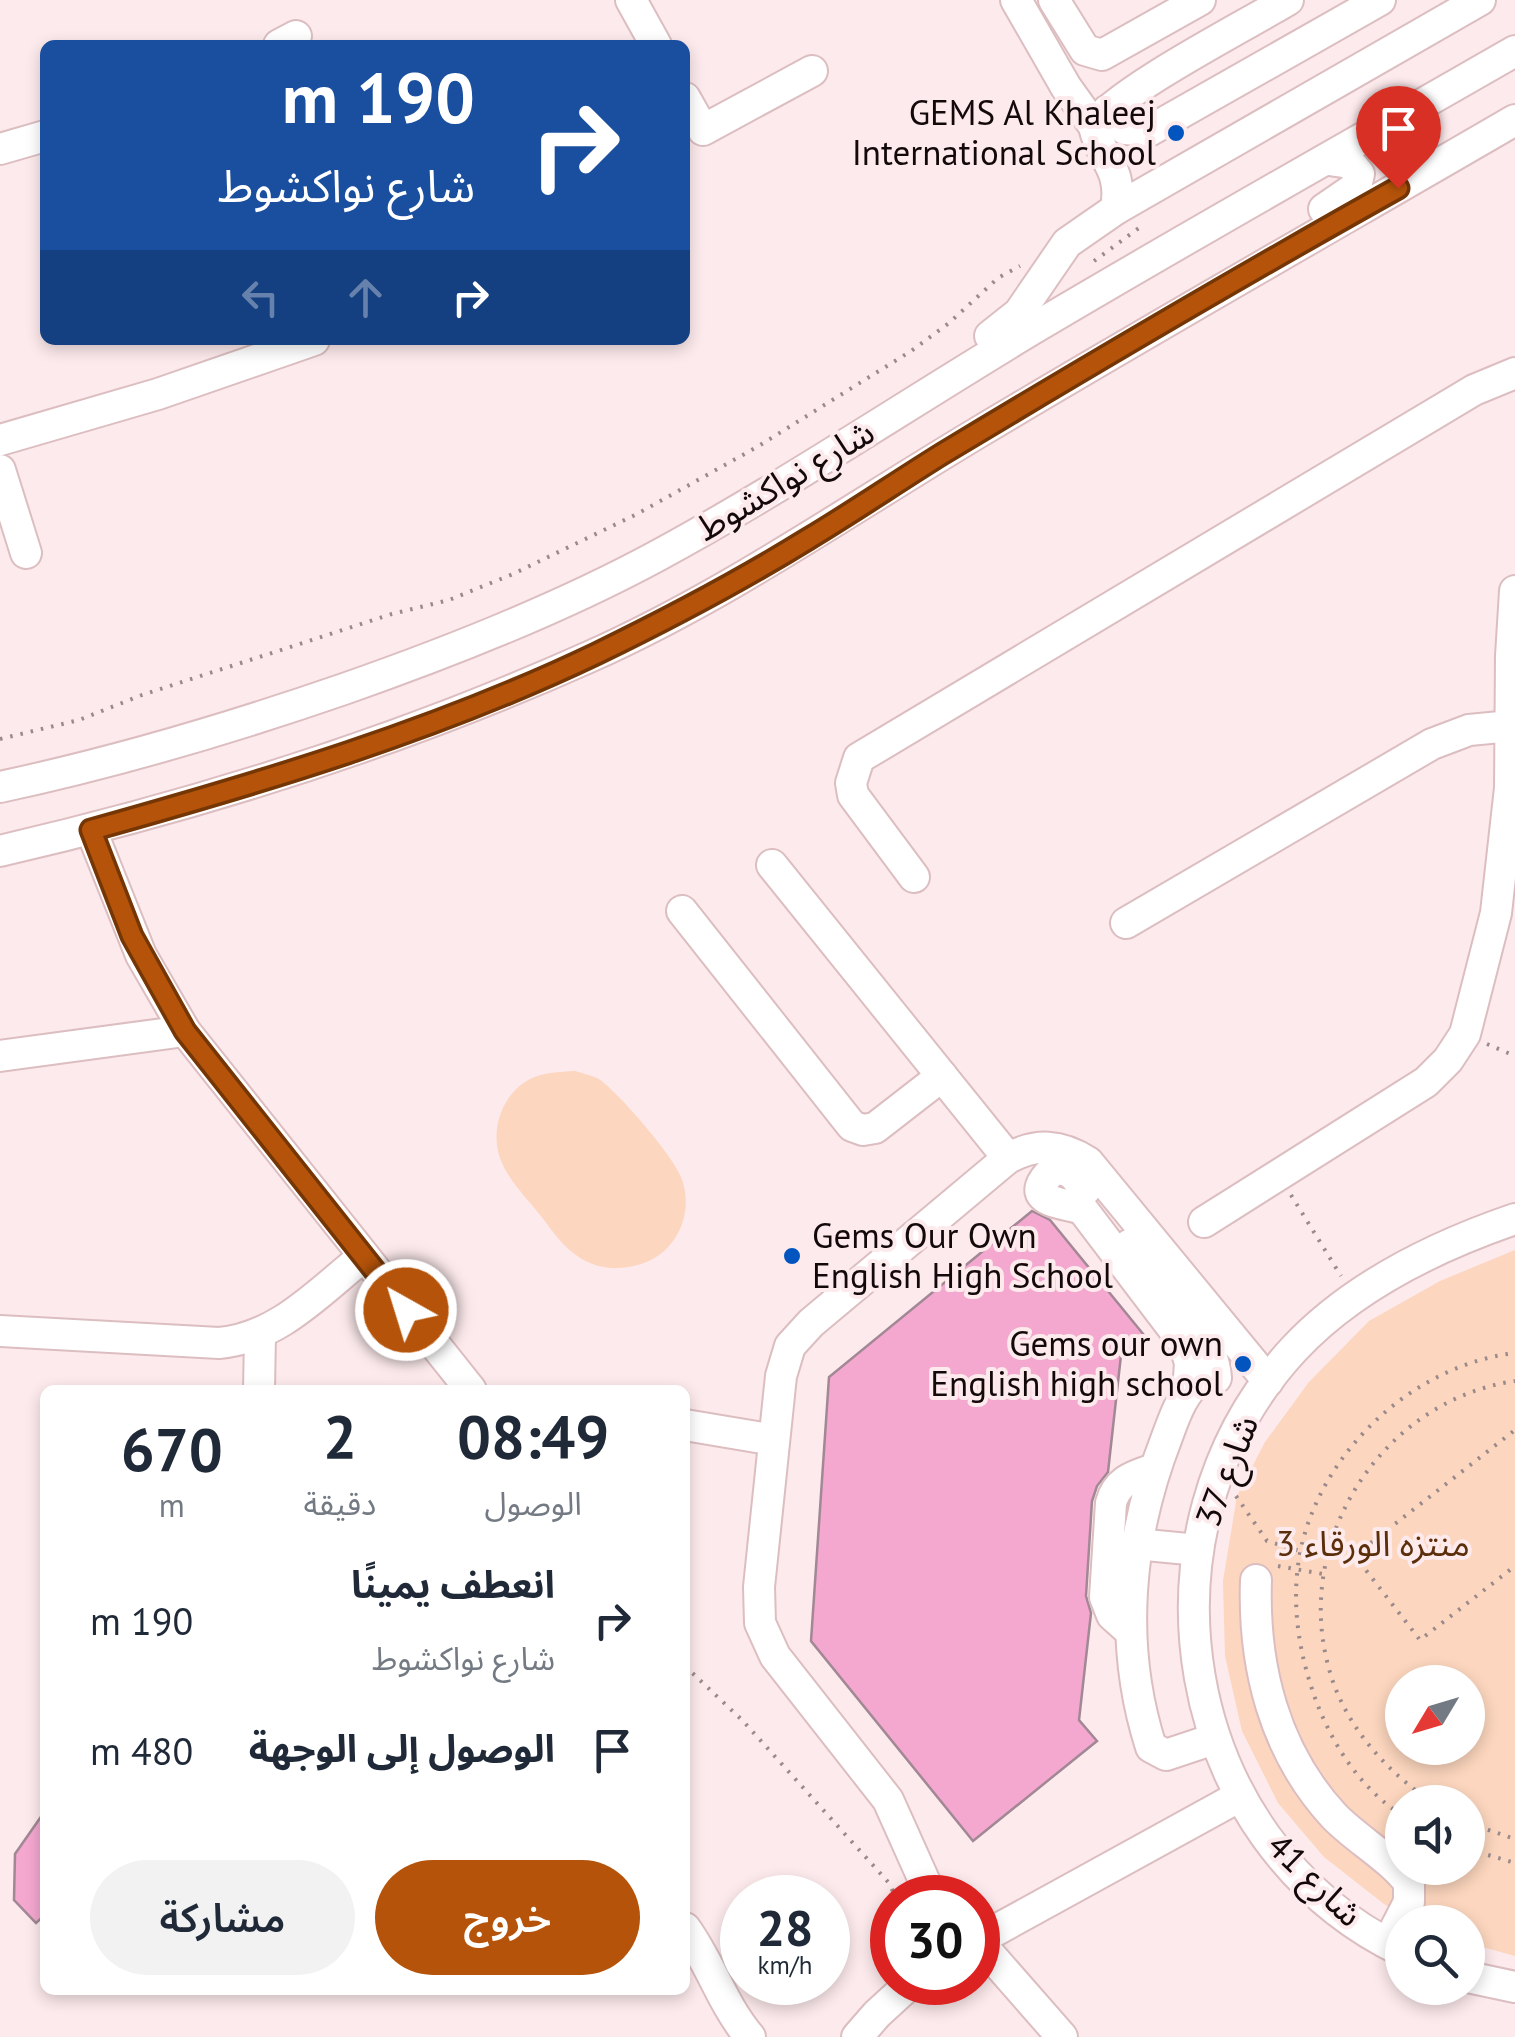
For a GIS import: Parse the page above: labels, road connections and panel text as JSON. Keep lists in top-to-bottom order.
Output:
{
  "streets": {
    "street": ["شارع نواكشوط", "شارع 37", "شارع 41"]
  },
  "crossings": [
    ["شارع 37", "شارع 41"]
  ],
  "parks": ["منتزه الورقاء 3"],
  "places": ["GEMS Al Khaleej International School", "Gems Our Own English High School", "Gems our own English high school"],
  "north": "bottom left",
  "page": {
    "turn": ["190 m", "شارع نواكشوط"],
    "eta": [
      "08:49",
      "الوصول",
      "2",
      "دقيقة",
      "670",
      "m"
    ],
    "list": [
      {
        "name": "انعطف يمينًا",
        "note": "شارع نواكشوط",
        "value": "190 m"
      },
      {
        "name": "الوصول إلى الوجهة",
        "value": "480 m"
      }
    ],
    "buttons": ["خروج", "مشاركة"],
    "speed": "28 km/h",
    "limit": "30"
  }
}
